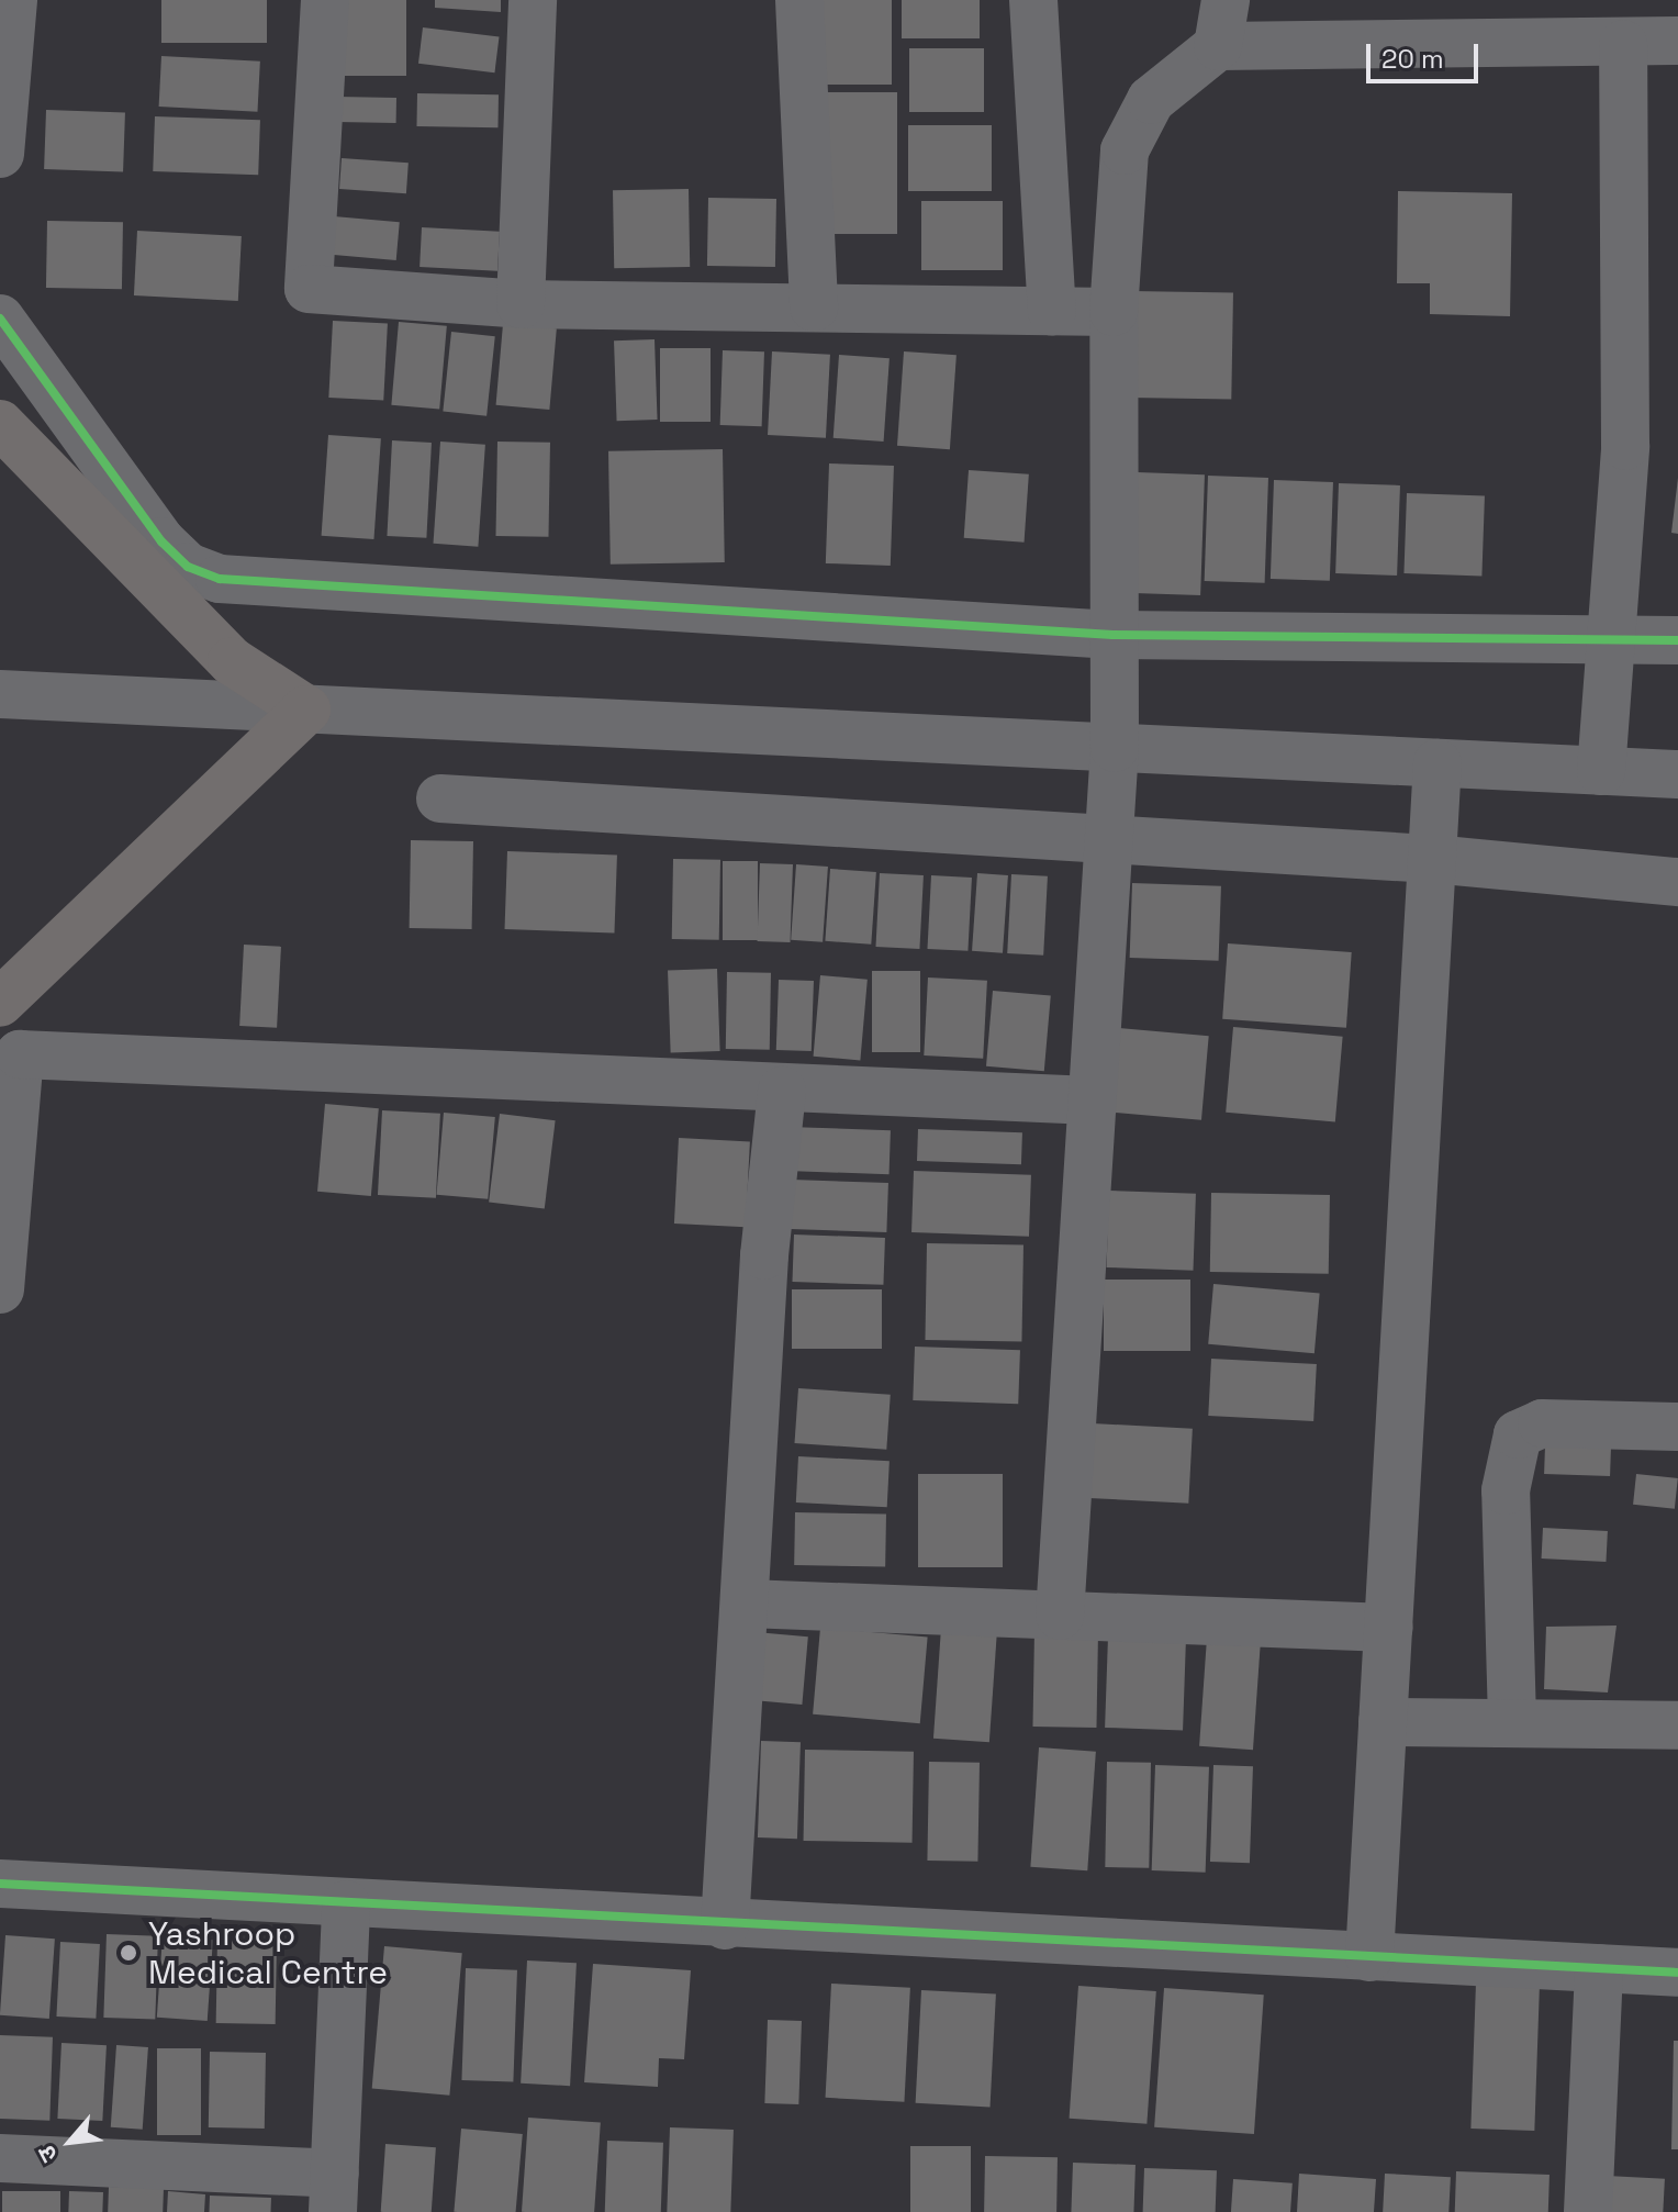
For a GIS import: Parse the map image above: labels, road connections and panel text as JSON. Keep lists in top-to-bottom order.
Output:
{
  "places": ["Yashroop Medical Centre"],
  "scale_bar": "20 m",
  "north": "bottom left"
}
